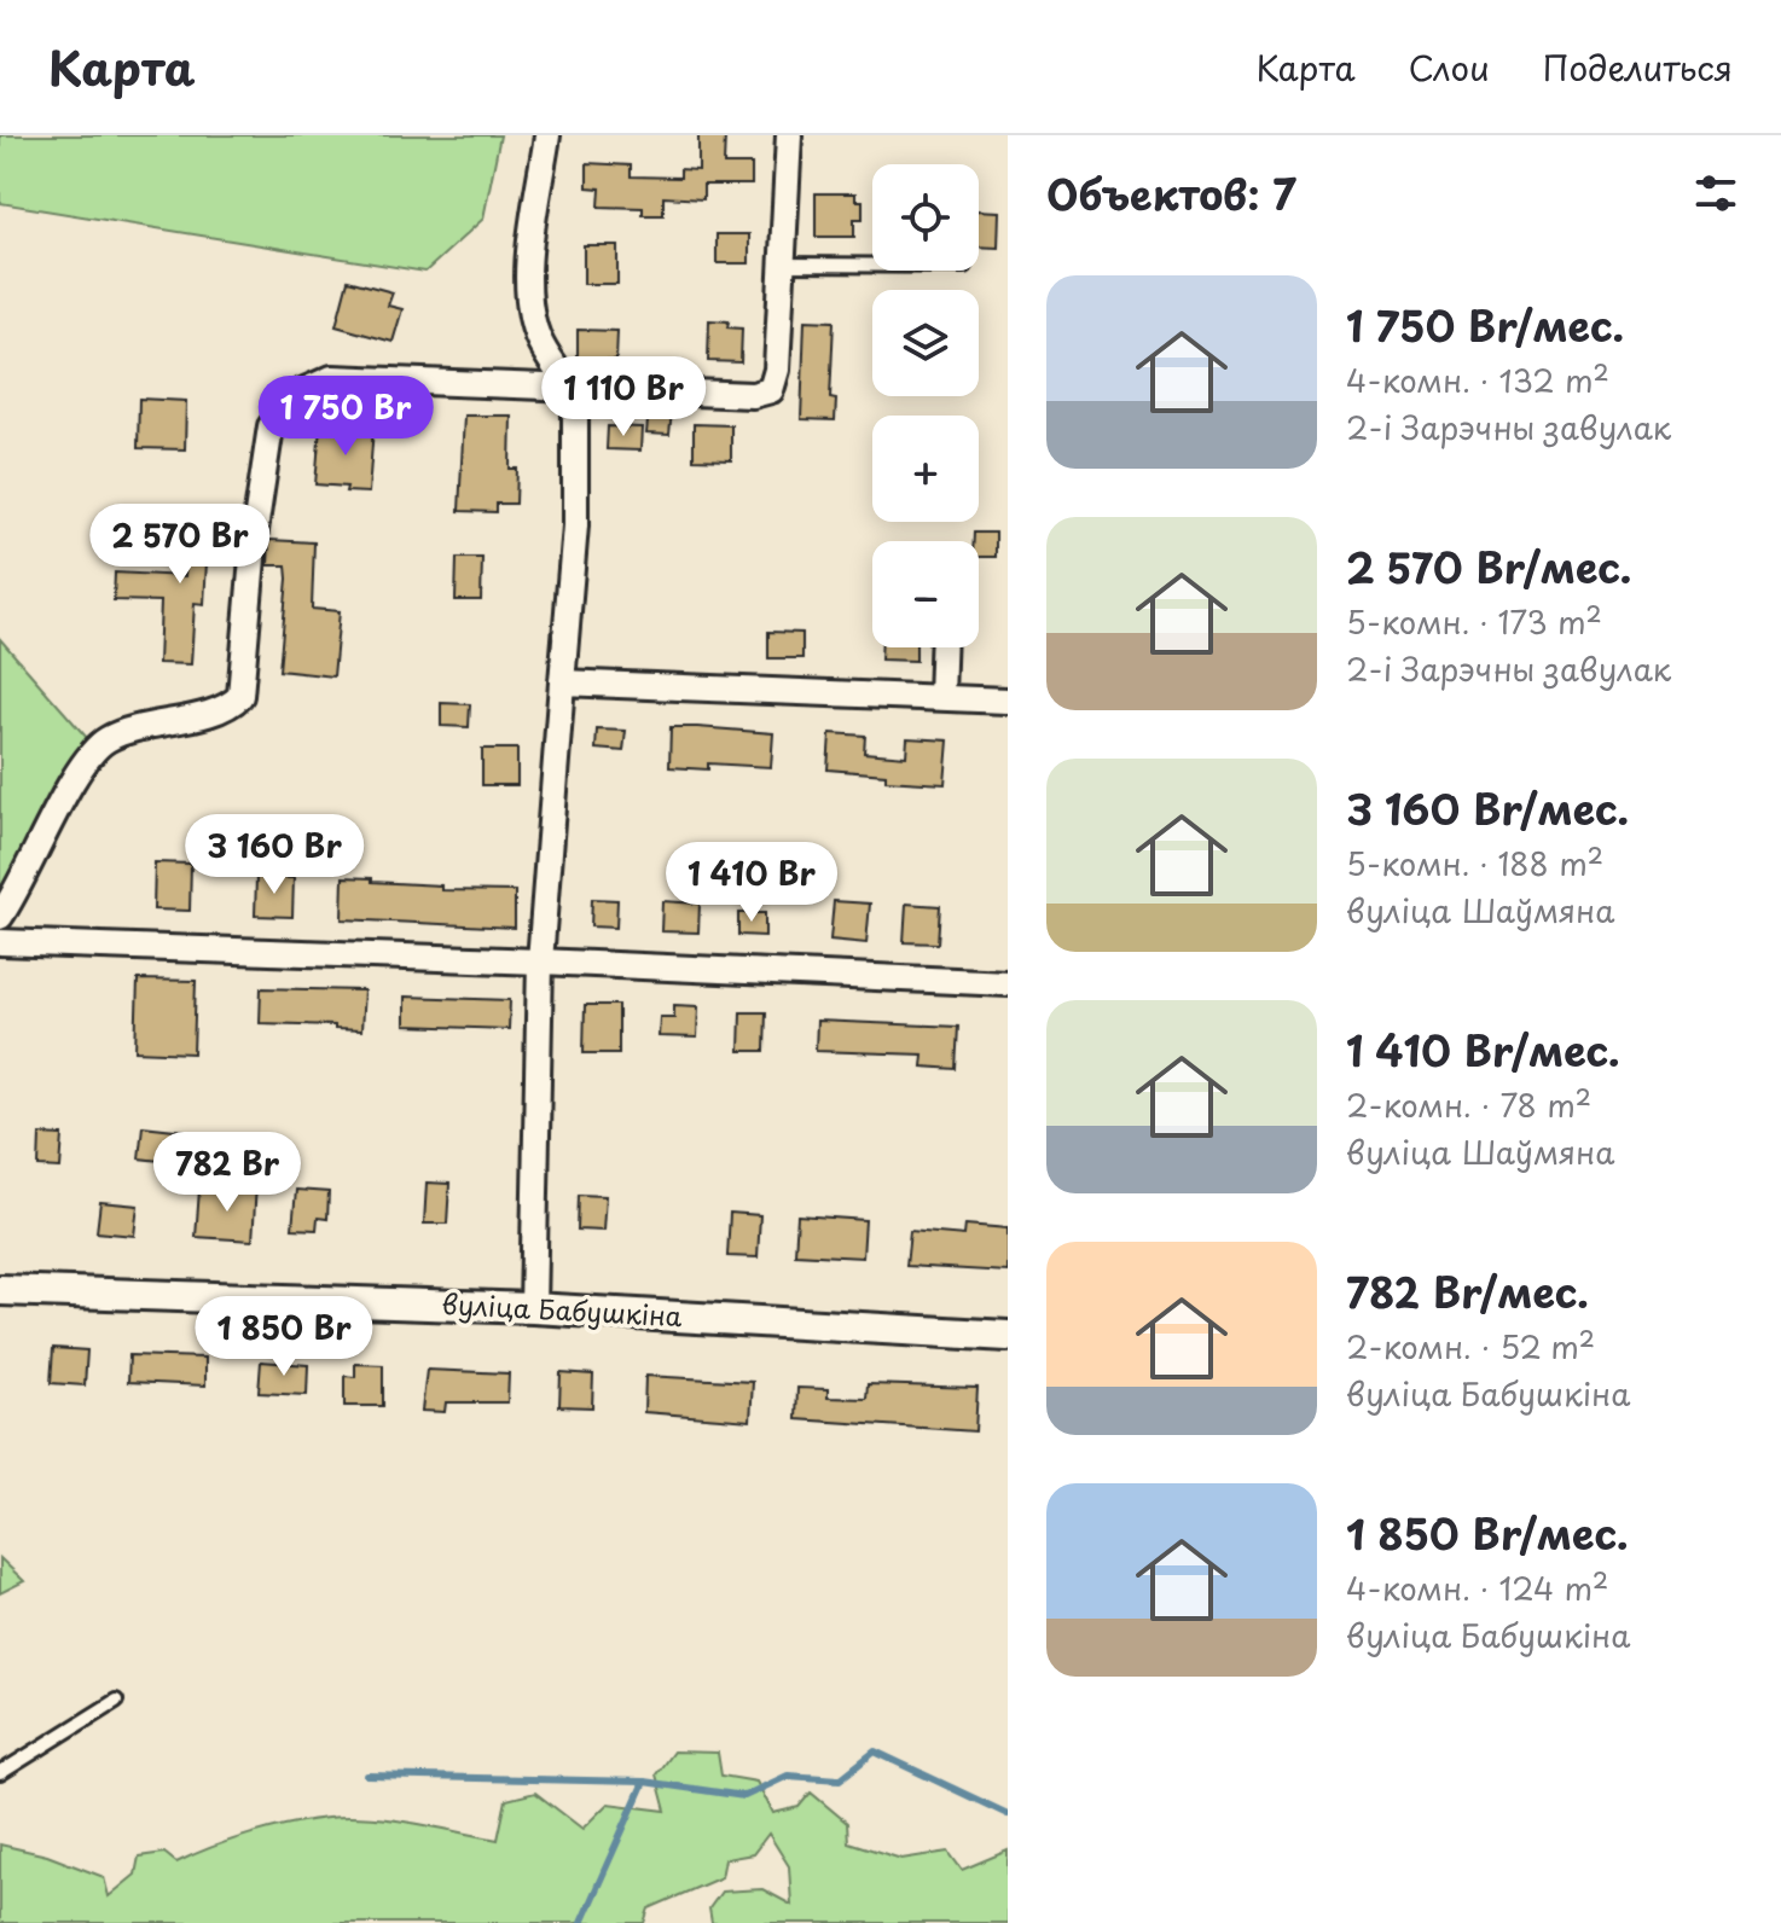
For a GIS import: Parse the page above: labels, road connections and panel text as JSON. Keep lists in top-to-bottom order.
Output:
{
  "streets": {
    "street": ["вуліца Бабушкіна"]
  },
  "page": {
    "header": "Карта",
    "nav": ["Карта", "Слои", "Поделиться"],
    "heading": "Объектов: 7",
    "map_buttons": ["+", "−"],
    "list": [
      {
        "name": "1 750 Br/мес.",
        "note": "4-комн. · 132 m² · 2-і Зарэчны завулак"
      },
      {
        "name": "2 570 Br/мес.",
        "note": "5-комн. · 173 m² · 2-і Зарэчны завулак"
      },
      {
        "name": "3 160 Br/мес.",
        "note": "5-комн. · 188 m² · вуліца Шаўмяна"
      },
      {
        "name": "1 410 Br/мес.",
        "note": "2-комн. · 78 m² · вуліца Шаўмяна"
      },
      {
        "name": "782 Br/мес.",
        "note": "2-комн. · 52 m² · вуліца Бабушкіна"
      },
      {
        "name": "1 850 Br/мес.",
        "note": "4-комн. · 124 m² · вуліца Бабушкіна"
      }
    ],
    "price": [
      "1 110 Br",
      "1 750 Br",
      "2 570 Br",
      "3 160 Br",
      "1 410 Br",
      "782 Br",
      "1 850 Br"
    ]
  }
}
